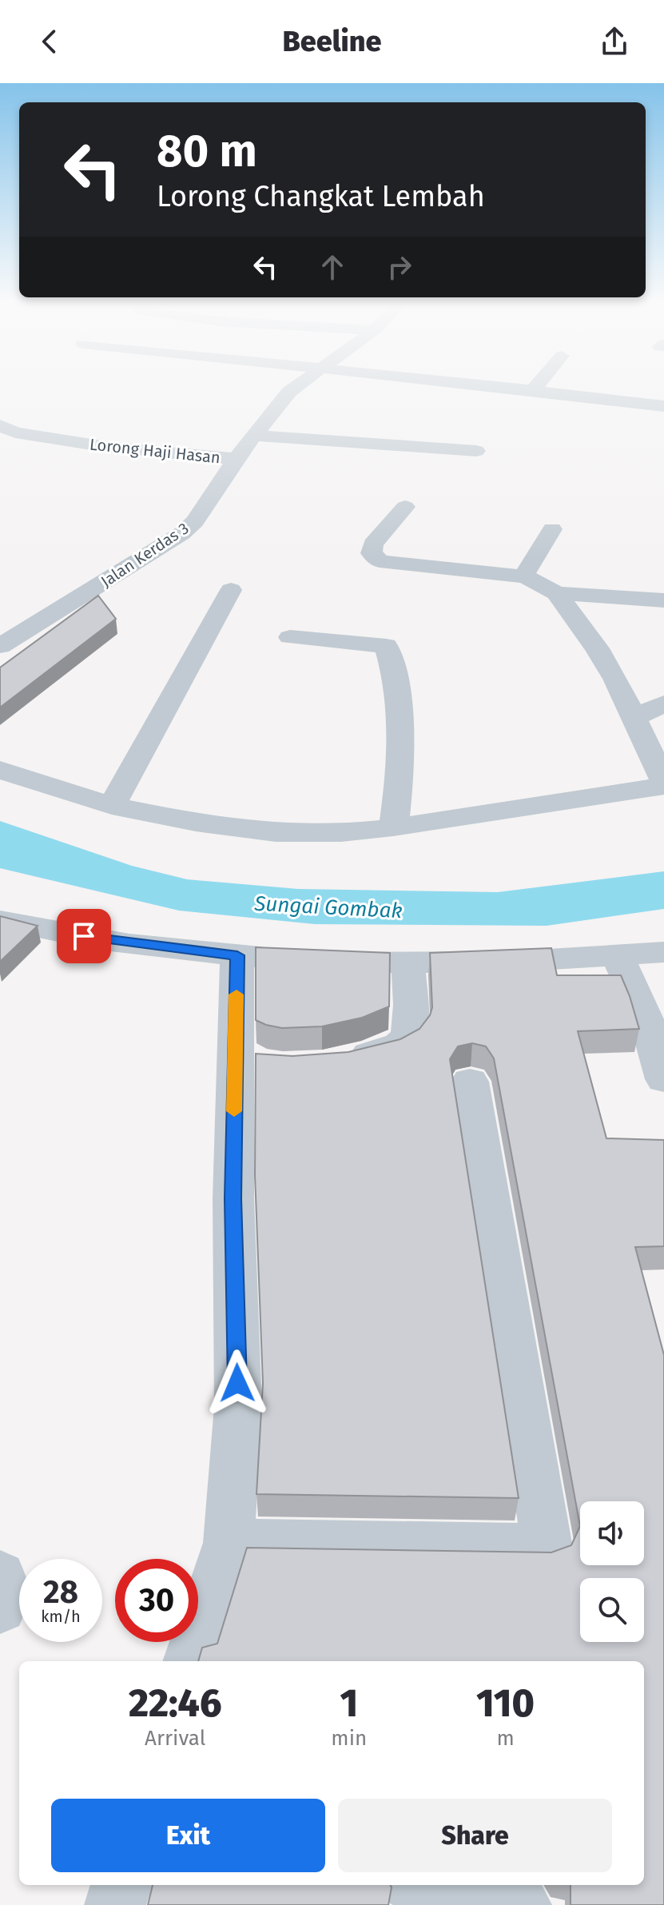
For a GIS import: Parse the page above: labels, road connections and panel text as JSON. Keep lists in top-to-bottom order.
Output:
{
  "streets": {
    "street": ["Lorong Haji Hasan", "Jalan Kerdas 3"]
  },
  "crossings": [
    ["Lorong Haji Hasan", "Jalan Kerdas 3"]
  ],
  "water": ["Sungai Gombak"],
  "page": {
    "header": "Beeline",
    "turn": ["80 m", "Lorong Changkat Lembah"],
    "speed": "28 km/h",
    "limit": "30",
    "eta": [
      "22:46",
      "Arrival",
      "1",
      "min",
      "110",
      "m"
    ],
    "buttons": ["Exit", "Share"]
  }
}
